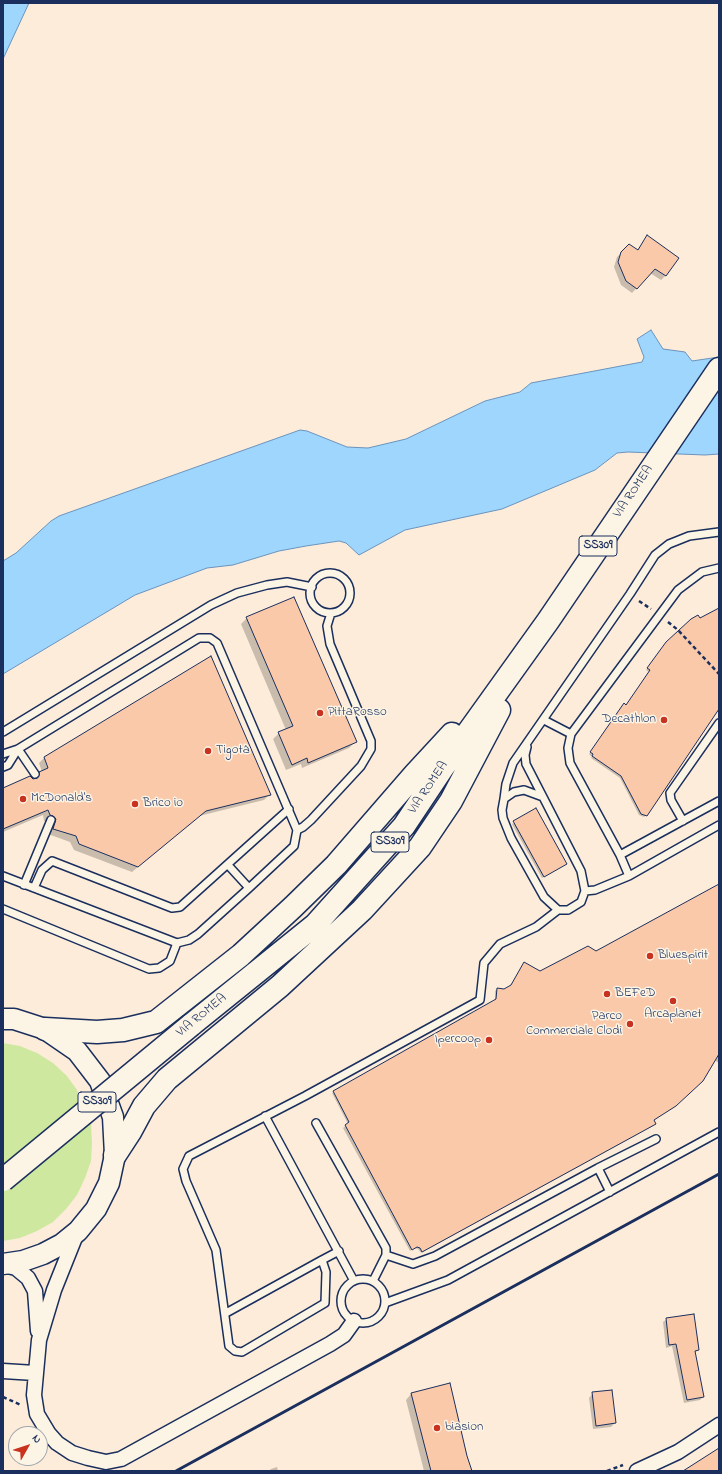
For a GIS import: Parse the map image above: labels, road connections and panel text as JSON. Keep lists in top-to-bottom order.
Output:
{
  "streets": {
    "main road": ["VIA ROMEA", "SS309"]
  },
  "places": [
    "PittaRosso",
    "Decathlon",
    "Tigotà",
    "McDonald's",
    "Brico io",
    "Bluespirit",
    "BEFeD",
    "Arcaplanet",
    "Parco Commerciale Clodì",
    "Ipercoop",
    "biasion"
  ],
  "north": "top right"
}
